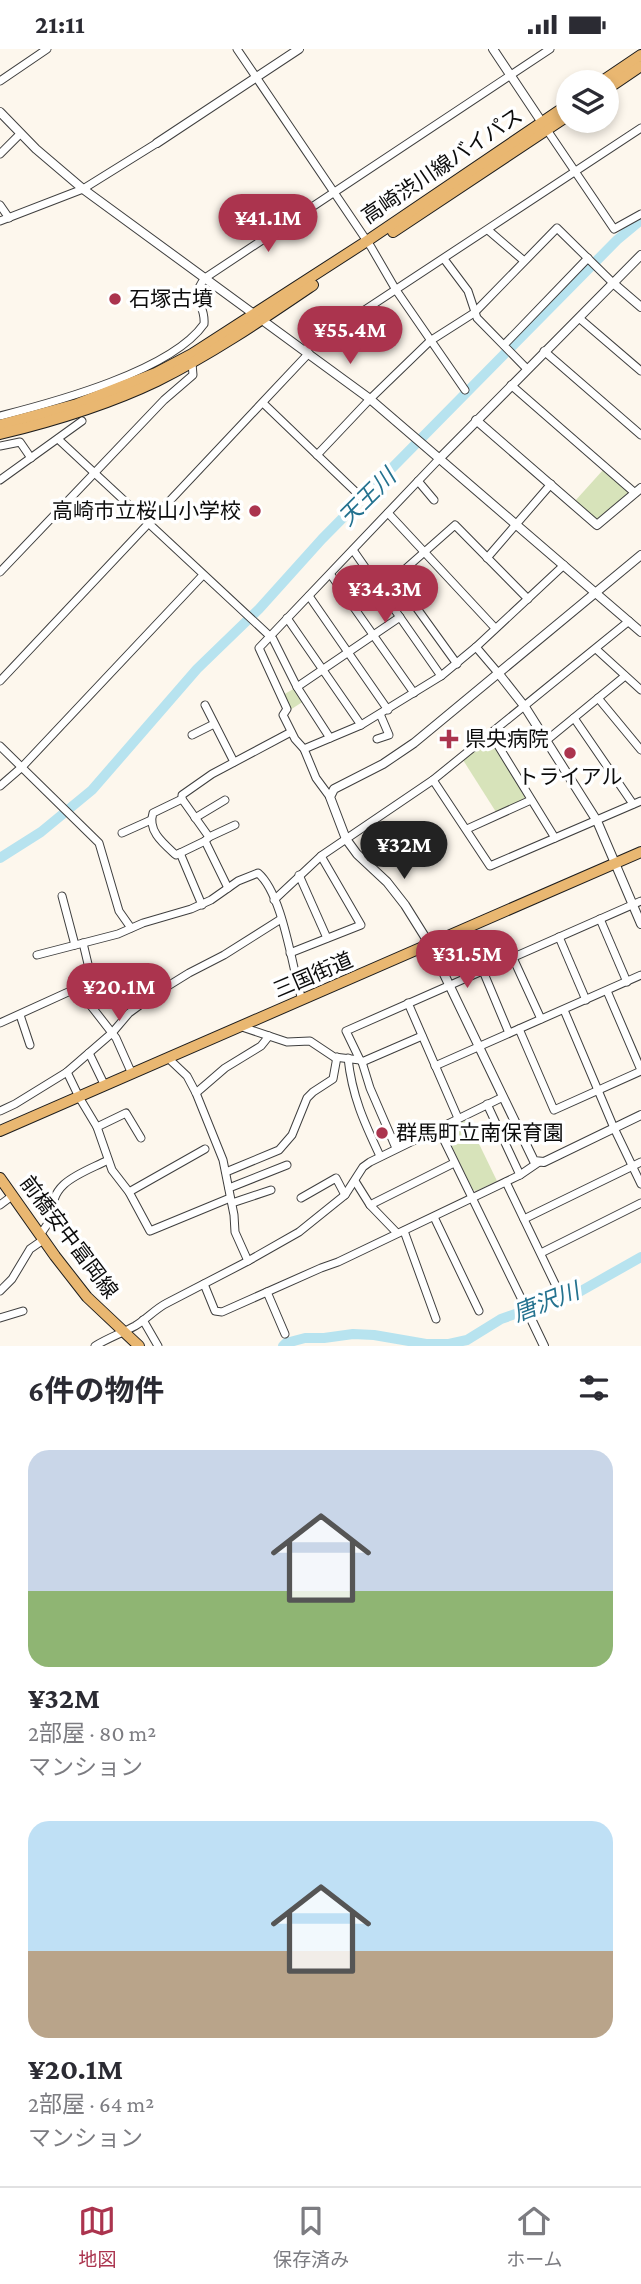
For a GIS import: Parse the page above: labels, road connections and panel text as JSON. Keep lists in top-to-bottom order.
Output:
{
  "streets": {
    "main road": ["高崎渋川線バイパス", "三国街道", "前橋安中富岡線"]
  },
  "water": ["天王川", "唐沢川"],
  "places": {
    "other": [
      "石塚古墳",
      "高崎市立桜山小学校",
      "トライアル",
      "群馬町立南保育園"
    ],
    "health": ["県央病院"]
  },
  "page": {
    "status": "21:11",
    "price": [
      "¥41.1M",
      "¥55.4M",
      "¥34.3M",
      "¥32M",
      "¥31.5M",
      "¥20.1M"
    ],
    "heading": "6件の物件",
    "list": [
      {
        "name": "¥32M",
        "note": "2部屋 · 80 m² · マンション"
      },
      {
        "name": "¥20.1M",
        "note": "2部屋 · 64 m² · マンション"
      }
    ],
    "tabs": ["地図", "保存済み", "ホーム"]
  }
}
